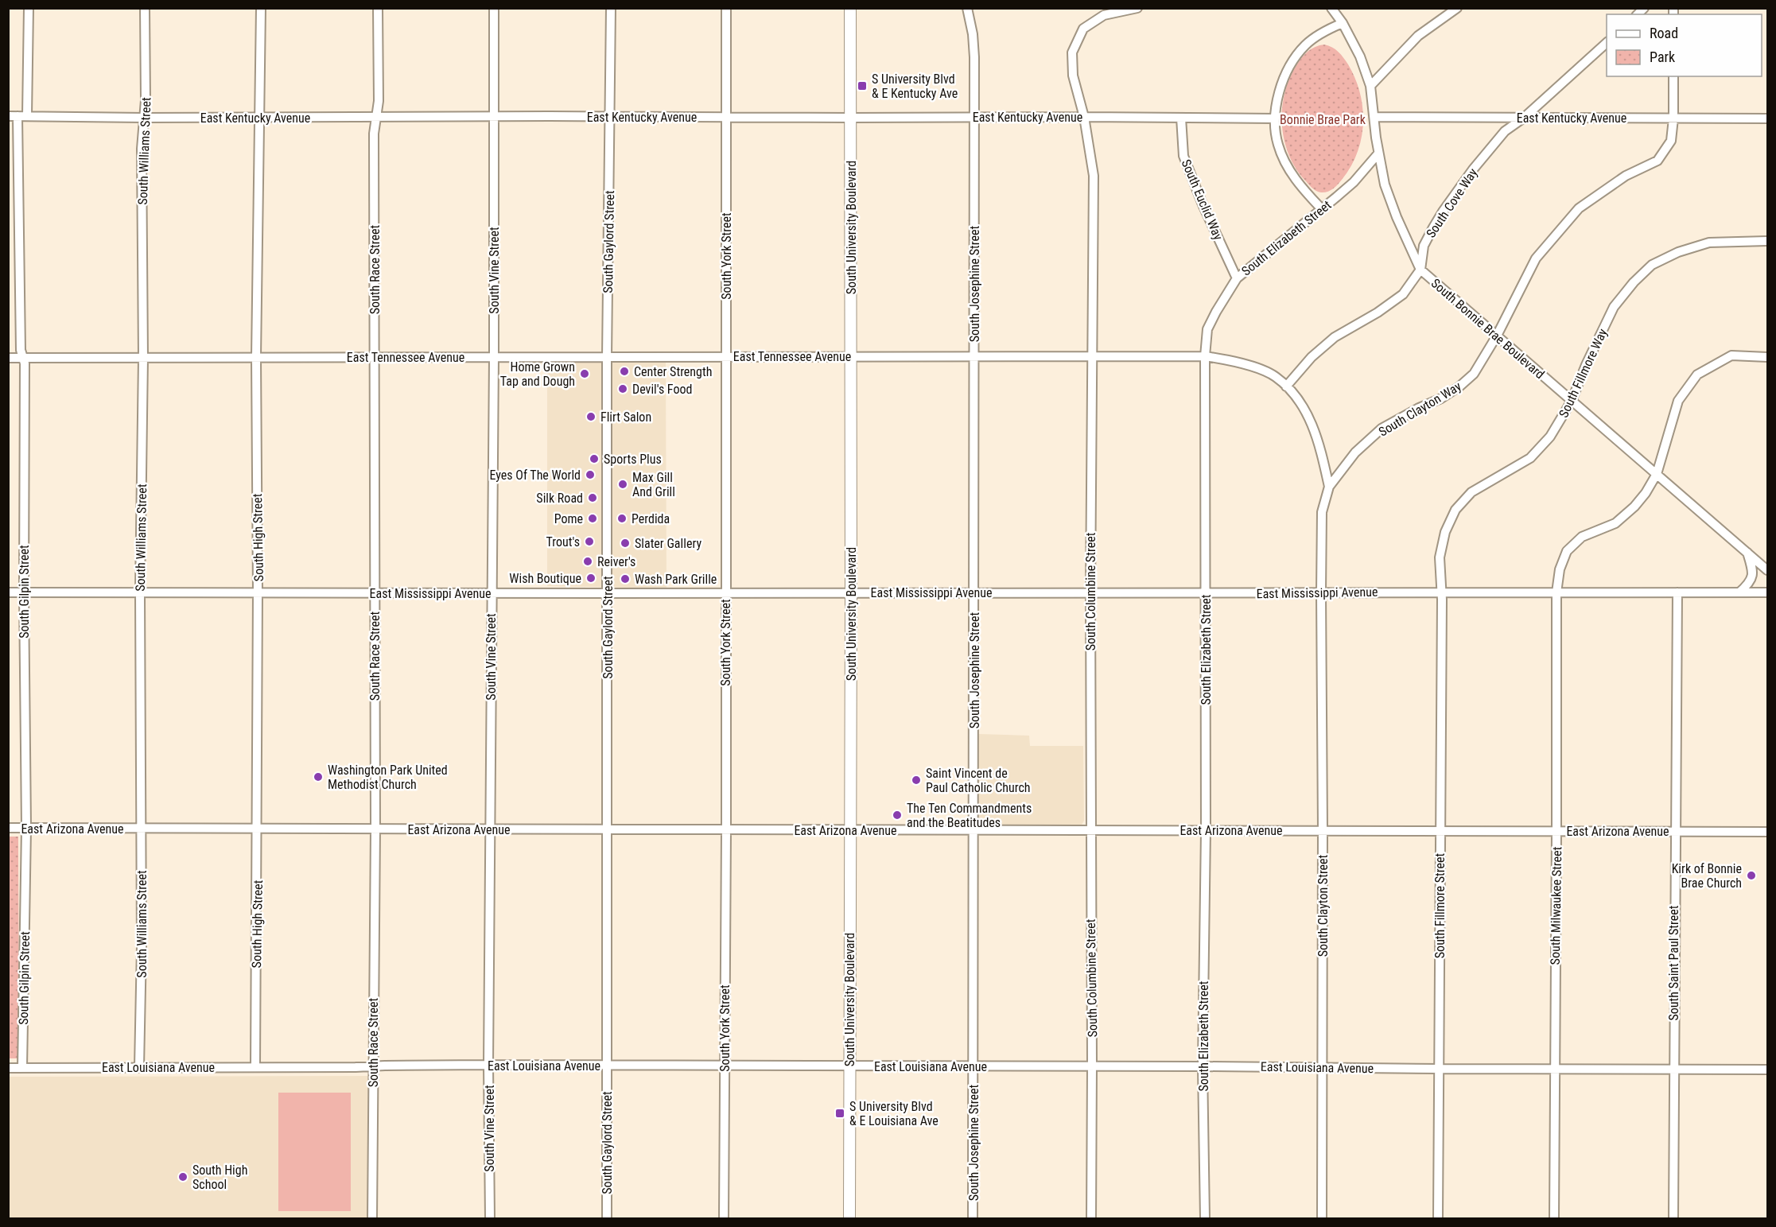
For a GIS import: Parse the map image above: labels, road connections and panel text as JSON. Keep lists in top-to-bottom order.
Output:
{
  "streets": {
    "main road": ["South University Boulevard"],
    "street": [
      "East Kentucky Avenue",
      "South Williams Street",
      "South Euclid Way",
      "South Cove Way",
      "South Elizabeth Street",
      "South Gaylord Street",
      "South York Street",
      "South Race Street",
      "South Vine Street",
      "South Josephine Street",
      "South Bonnie Brae Boulevard",
      "East Tennessee Avenue",
      "South Fillmore Way",
      "South Clayton Way",
      "South High Street",
      "South Gilpin Street",
      "South Columbine Street",
      "East Mississippi Avenue",
      "East Arizona Avenue",
      "South Clayton Street",
      "South Fillmore Street",
      "South Milwaukee Street",
      "South Saint Paul Street",
      "East Louisiana Avenue"
    ]
  },
  "crossings": [
    ["East Kentucky Avenue", "South Williams Street"],
    ["East Kentucky Avenue", "South Euclid Way"],
    ["East Kentucky Avenue", "South Cove Way"],
    ["East Kentucky Avenue", "South University Boulevard"],
    ["East Kentucky Avenue", "South Gaylord Street"],
    ["East Kentucky Avenue", "South York Street"],
    ["East Kentucky Avenue", "South Race Street"],
    ["East Kentucky Avenue", "South Vine Street"],
    ["East Kentucky Avenue", "South Josephine Street"],
    ["East Kentucky Avenue", "South Bonnie Brae Boulevard"],
    ["East Kentucky Avenue", "South Clayton Way"],
    ["East Kentucky Avenue", "South High Street"],
    ["East Kentucky Avenue", "South Gilpin Street"],
    ["East Kentucky Avenue", "South Columbine Street"],
    ["South Williams Street", "East Tennessee Avenue"],
    ["South Williams Street", "East Mississippi Avenue"],
    ["South Williams Street", "East Arizona Avenue"],
    ["South Williams Street", "East Louisiana Avenue"],
    ["South Euclid Way", "South Elizabeth Street"],
    ["South Cove Way", "South Bonnie Brae Boulevard"],
    ["South Cove Way", "East Tennessee Avenue"],
    ["South University Boulevard", "East Tennessee Avenue"],
    ["South University Boulevard", "East Mississippi Avenue"],
    ["South University Boulevard", "East Arizona Avenue"],
    ["South University Boulevard", "East Louisiana Avenue"],
    ["South Elizabeth Street", "South Bonnie Brae Boulevard"],
    ["South Elizabeth Street", "East Tennessee Avenue"],
    ["South Elizabeth Street", "East Mississippi Avenue"],
    ["South Elizabeth Street", "East Arizona Avenue"],
    ["South Elizabeth Street", "East Louisiana Avenue"],
    ["South Gaylord Street", "East Tennessee Avenue"],
    ["South Gaylord Street", "East Mississippi Avenue"],
    ["South Gaylord Street", "East Arizona Avenue"],
    ["South Gaylord Street", "East Louisiana Avenue"],
    ["South York Street", "East Tennessee Avenue"],
    ["South York Street", "East Mississippi Avenue"],
    ["South York Street", "East Arizona Avenue"],
    ["South York Street", "East Louisiana Avenue"],
    ["South Race Street", "East Tennessee Avenue"],
    ["South Race Street", "East Mississippi Avenue"],
    ["South Race Street", "East Arizona Avenue"],
    ["South Race Street", "East Louisiana Avenue"],
    ["South Vine Street", "East Tennessee Avenue"],
    ["South Vine Street", "East Mississippi Avenue"],
    ["South Vine Street", "East Arizona Avenue"],
    ["South Vine Street", "East Louisiana Avenue"],
    ["South Josephine Street", "East Tennessee Avenue"],
    ["South Josephine Street", "East Mississippi Avenue"],
    ["South Josephine Street", "East Arizona Avenue"],
    ["South Josephine Street", "East Louisiana Avenue"],
    ["South Bonnie Brae Boulevard", "South Fillmore Way"],
    ["South Bonnie Brae Boulevard", "South Clayton Way"],
    ["South Bonnie Brae Boulevard", "South Milwaukee Street"],
    ["East Tennessee Avenue", "South Clayton Way"],
    ["East Tennessee Avenue", "South High Street"],
    ["East Tennessee Avenue", "South Gilpin Street"],
    ["East Tennessee Avenue", "South Columbine Street"],
    ["South Fillmore Way", "East Mississippi Avenue"],
    ["South Fillmore Way", "South Fillmore Street"],
    ["South Clayton Way", "East Mississippi Avenue"],
    ["South Clayton Way", "South Clayton Street"],
    ["South High Street", "East Mississippi Avenue"],
    ["South High Street", "East Arizona Avenue"],
    ["South High Street", "East Louisiana Avenue"],
    ["South Gilpin Street", "East Mississippi Avenue"],
    ["South Gilpin Street", "East Arizona Avenue"],
    ["South Gilpin Street", "East Louisiana Avenue"],
    ["South Columbine Street", "East Mississippi Avenue"],
    ["South Columbine Street", "East Arizona Avenue"],
    ["South Columbine Street", "East Louisiana Avenue"],
    ["East Mississippi Avenue", "South Clayton Street"],
    ["East Mississippi Avenue", "South Fillmore Street"],
    ["East Mississippi Avenue", "South Milwaukee Street"],
    ["East Mississippi Avenue", "South Saint Paul Street"],
    ["East Arizona Avenue", "South Clayton Street"],
    ["East Arizona Avenue", "South Fillmore Street"],
    ["East Arizona Avenue", "South Milwaukee Street"],
    ["East Arizona Avenue", "South Saint Paul Street"],
    ["South Clayton Street", "East Louisiana Avenue"],
    ["South Fillmore Street", "East Louisiana Avenue"],
    ["South Milwaukee Street", "East Louisiana Avenue"],
    ["South Saint Paul Street", "East Louisiana Avenue"]
  ],
  "parks": ["Bonnie Brae Park"],
  "places": {
    "transit": ["S University Blvd & E Kentucky Ave", "S University Blvd & E Louisiana Ave"],
    "other": [
      "Center Strength",
      "Home Grown Tap and Dough",
      "Devil's Food",
      "Flirt Salon",
      "Sports Plus",
      "Eyes Of The World",
      "Max Gill And Grill",
      "Silk Road",
      "Pome",
      "Perdida",
      "Trout's",
      "Slater Gallery",
      "Reiver's",
      "Wish Boutique",
      "Wash Park Grille",
      "Washington Park United Methodist Church",
      "Saint Vincent de Paul Catholic Church",
      "The Ten Commandments and the Beatitudes",
      "Kirk of Bonnie Brae Church",
      "South High School"
    ]
  },
  "legend": ["Road", "Park"]
}
